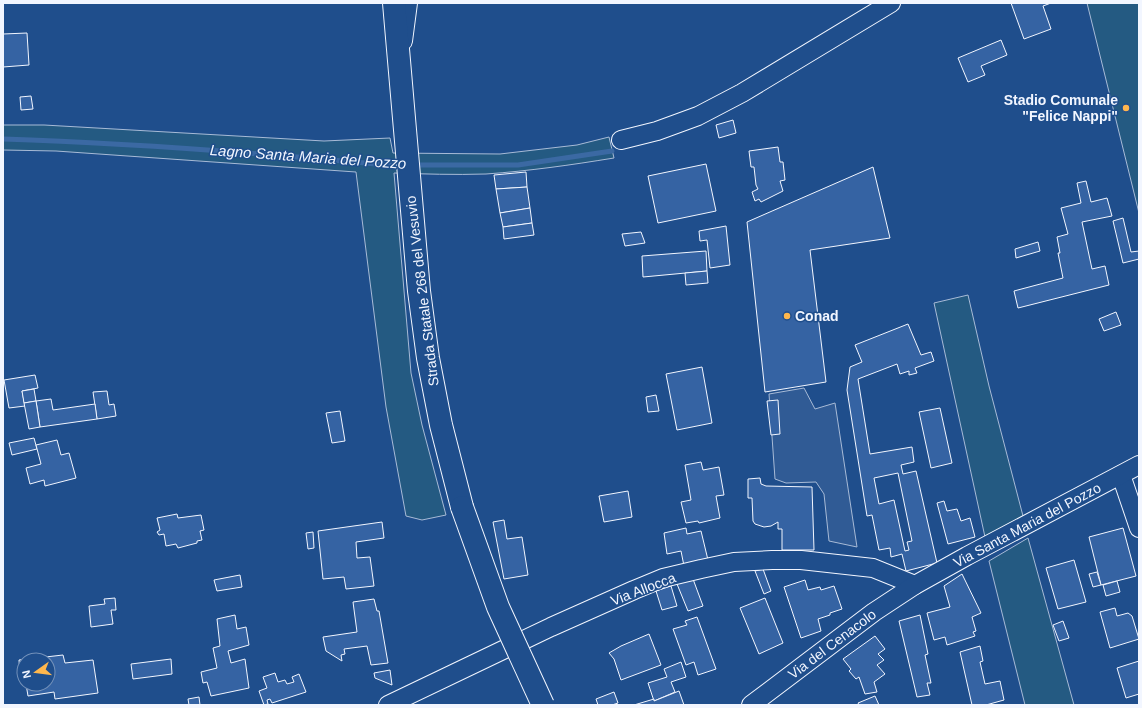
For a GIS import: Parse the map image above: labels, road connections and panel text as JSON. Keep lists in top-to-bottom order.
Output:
{
  "streets": {
    "highway": ["Strada Statale 268 del Vesuvio"],
    "street": ["Via Santa Maria del Pozzo", "Via Allocca", "Via del Cenacolo"]
  },
  "crossings": [
    ["Via Santa Maria del Pozzo", "Via Allocca"],
    ["Via Santa Maria del Pozzo", "Via del Cenacolo"],
    ["Via Allocca", "Via del Cenacolo"]
  ],
  "water": ["Lagno Santa Maria del Pozzo"],
  "places": ["Stadio Comunale \"Felice Nappi\"", "Conad"],
  "north": "left"
}
